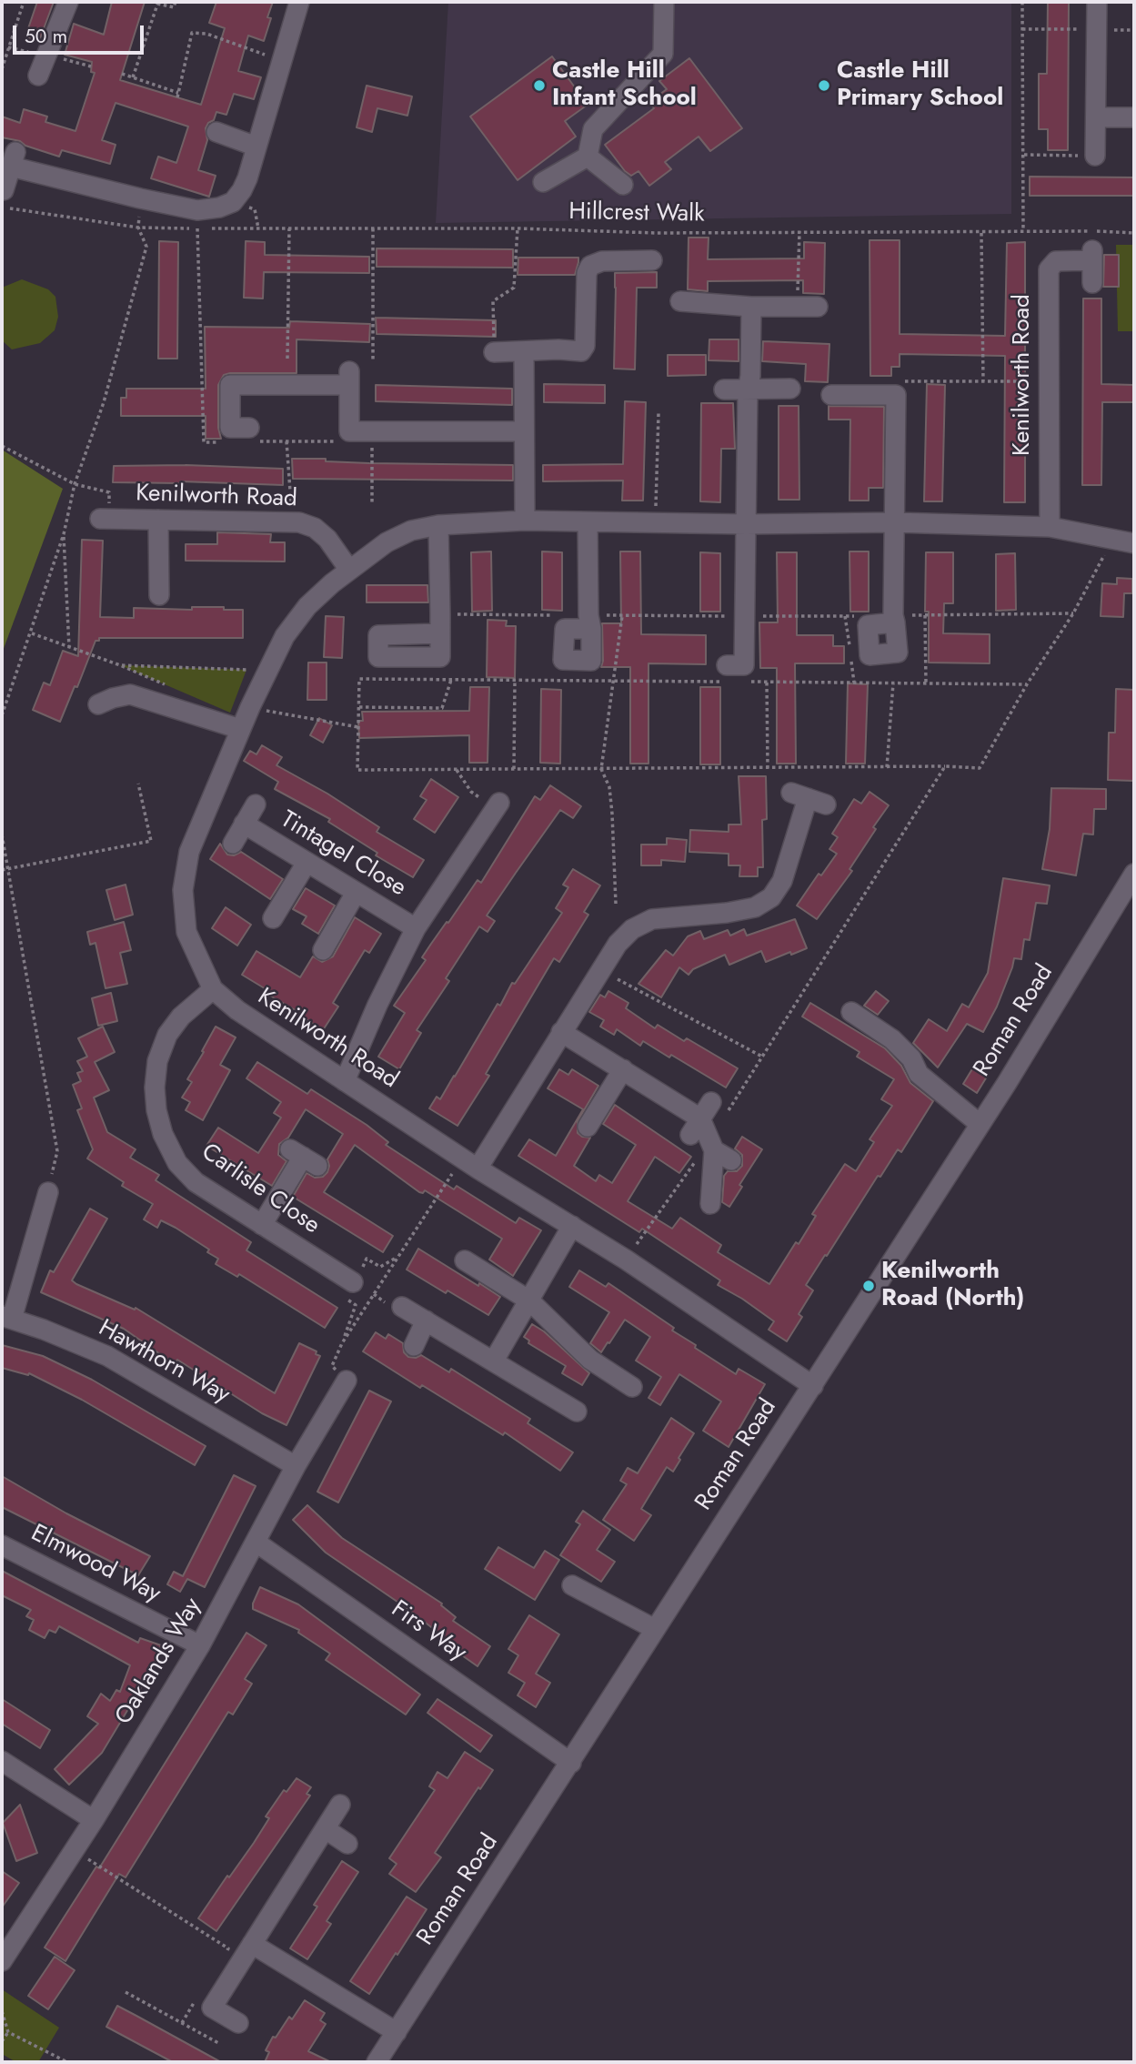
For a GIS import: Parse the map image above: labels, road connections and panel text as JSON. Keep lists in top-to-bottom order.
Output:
{
  "streets": {
    "street": [
      "Kenilworth Road",
      "Tintagel Close",
      "Roman Road",
      "Carlisle Close",
      "Hawthorn Way",
      "Elmwood Way",
      "Firs Way",
      "Oaklands Way"
    ],
    "path": ["Hillcrest Walk"]
  },
  "crossings": [
    ["Kenilworth Road", "Tintagel Close"],
    ["Kenilworth Road", "Roman Road"],
    ["Kenilworth Road", "Carlisle Close"],
    ["Roman Road", "Firs Way"],
    ["Hawthorn Way", "Oaklands Way"],
    ["Elmwood Way", "Oaklands Way"],
    ["Firs Way", "Oaklands Way"]
  ],
  "places": ["Castle Hill Infant School", "Castle Hill Primary School", "Kenilworth Road (North)"],
  "scale_bar": "50 m"
}
